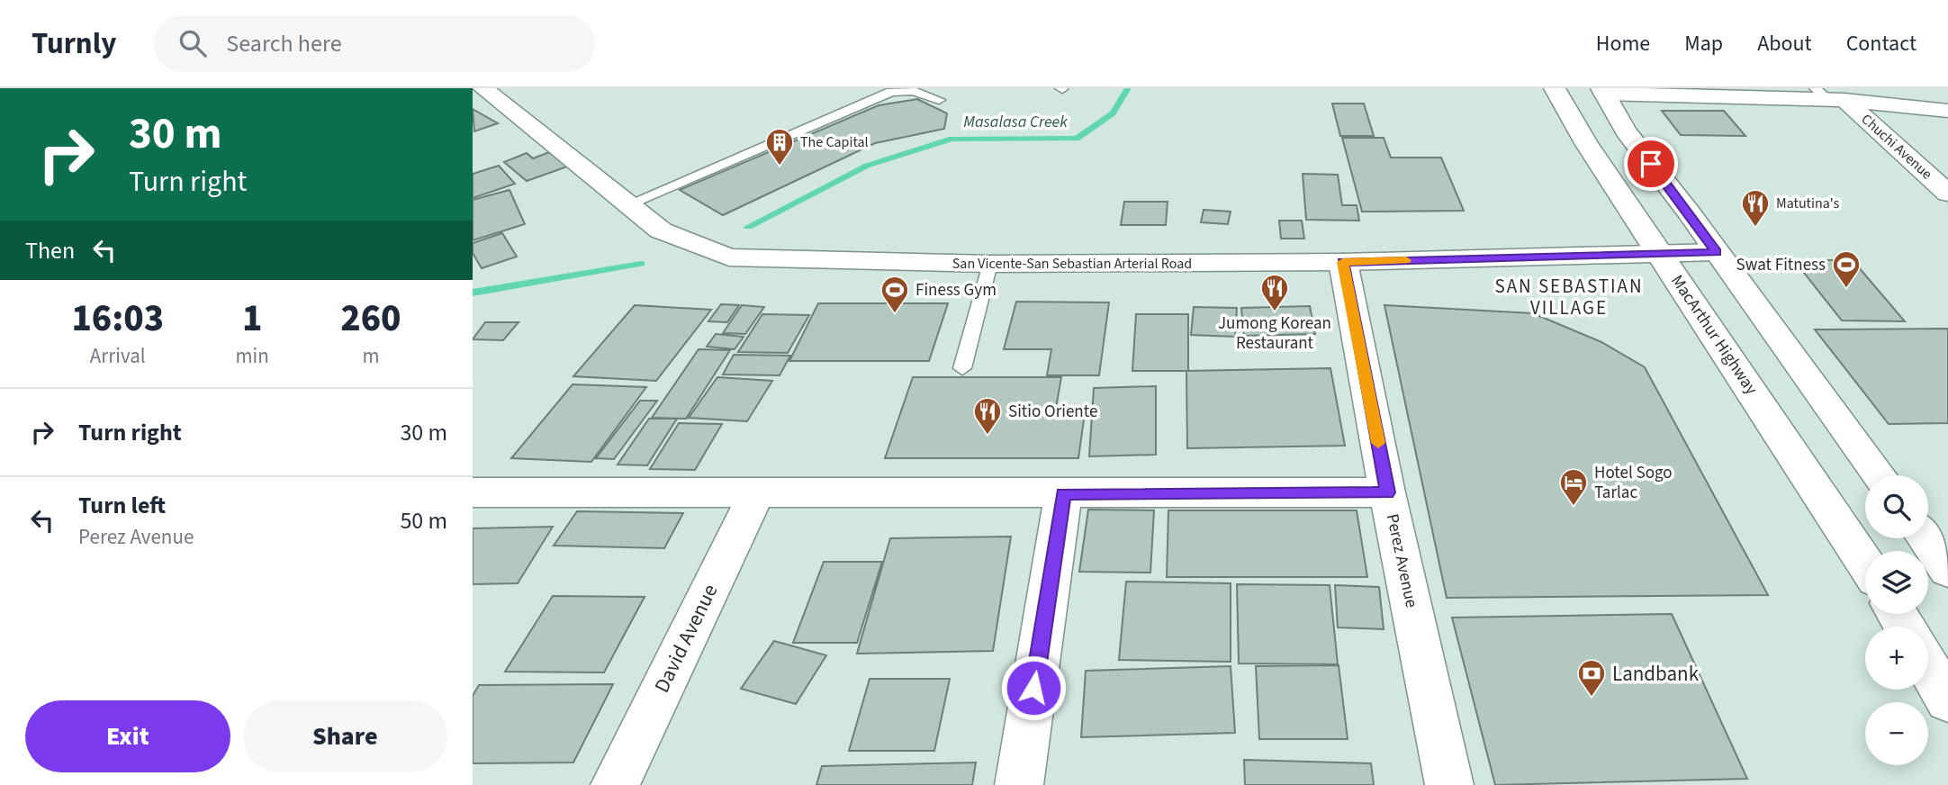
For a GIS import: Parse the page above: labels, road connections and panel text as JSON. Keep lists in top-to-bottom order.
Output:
{
  "streets": {
    "main road": [
      "Chuchi Avenue",
      "San Vicente-San Sebastian Arterial Road",
      "MacArthur Highway",
      "Perez Avenue",
      "David Avenue"
    ]
  },
  "crossings": [
    ["San Vicente-San Sebastian Arterial Road", "MacArthur Highway"],
    ["San Vicente-San Sebastian Arterial Road", "Perez Avenue"]
  ],
  "districts": ["SAN SEBASTIAN VILLAGE"],
  "water": ["Masalasa Creek"],
  "places": {
    "building": ["The Capital"],
    "restaurant": ["Matutina's", "Jumong Korean Restaurant", "Sitio Oriente"],
    "sports": ["Swat Fitness", "Finess Gym"],
    "hotel": ["Hotel Sogo Tarlac"],
    "bank": ["Landbank"]
  },
  "page": {
    "header": "Turnly",
    "search": "Search here",
    "nav": [
      "Home",
      "Map",
      "About",
      "Contact"
    ],
    "turn": ["30 m", "Turn right"],
    "then": "Then",
    "eta": [
      "16:03",
      "Arrival",
      "1",
      "min",
      "260",
      "m"
    ],
    "list": [
      {
        "name": "Turn right",
        "value": "30 m"
      },
      {
        "name": "Turn left",
        "note": "Perez Avenue",
        "value": "50 m"
      }
    ],
    "map_buttons": ["+", "−"],
    "buttons": ["Exit", "Share"]
  }
}
